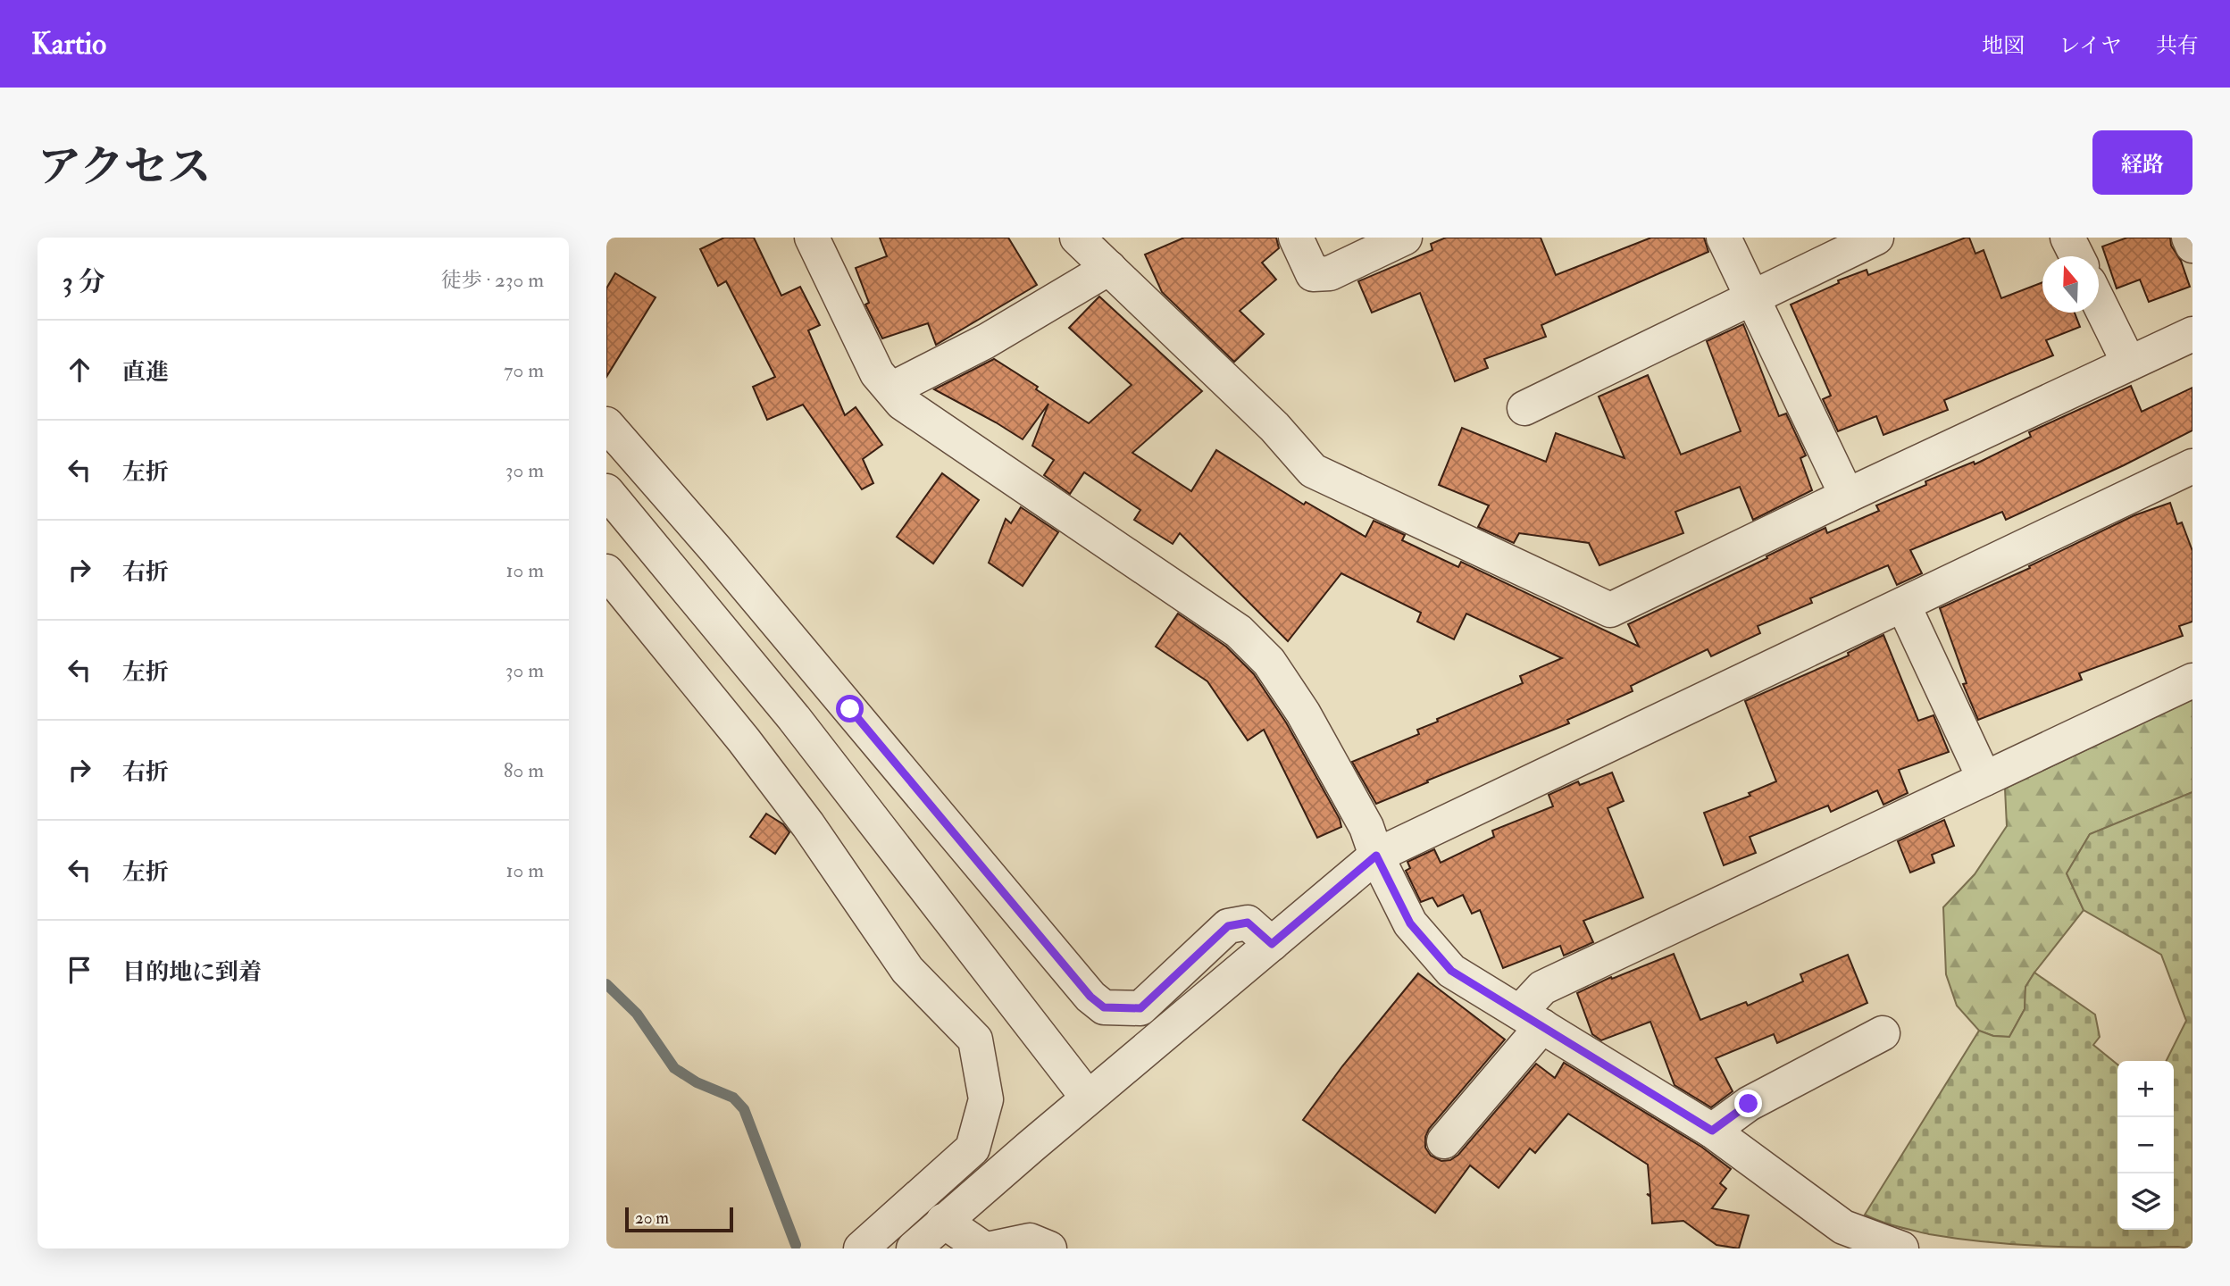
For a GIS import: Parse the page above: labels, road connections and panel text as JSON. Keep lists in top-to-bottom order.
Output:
{
  "scale_bar": "20 m",
  "north": "top",
  "page": {
    "header": "Kartio",
    "nav": ["地図", "レイヤ", "共有"],
    "buttons": "経路",
    "title": "アクセス",
    "heading": ["3 分", "徒歩 · 230 m"],
    "list": [
      ["直進", "70 m"],
      ["左折", "30 m"],
      ["右折", "10 m"],
      ["左折", "30 m"],
      ["右折", "80 m"],
      ["左折", "10 m"],
      "目的地に到着"
    ],
    "map_buttons": ["+", "−"],
    "scale": "20 m"
  }
}
